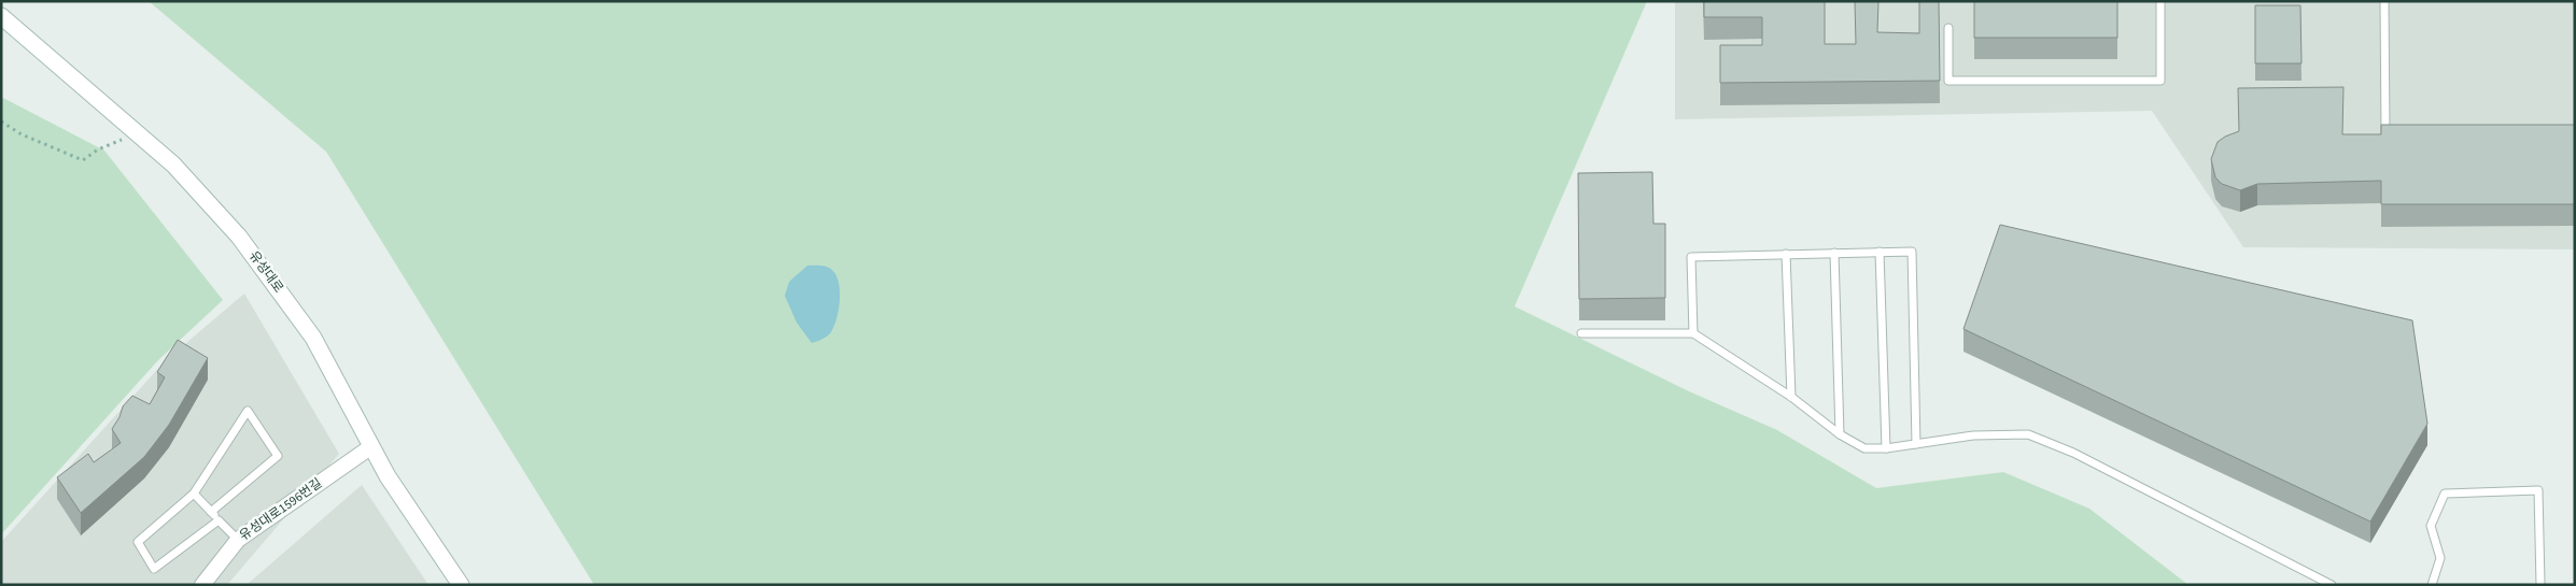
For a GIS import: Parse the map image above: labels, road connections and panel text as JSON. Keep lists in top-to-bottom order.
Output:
{
  "streets": {
    "main road": ["유성대로"],
    "street": ["유성대로1596번길"]
  },
  "crossings": [
    ["유성대로", "유성대로1596번길"]
  ]
}
